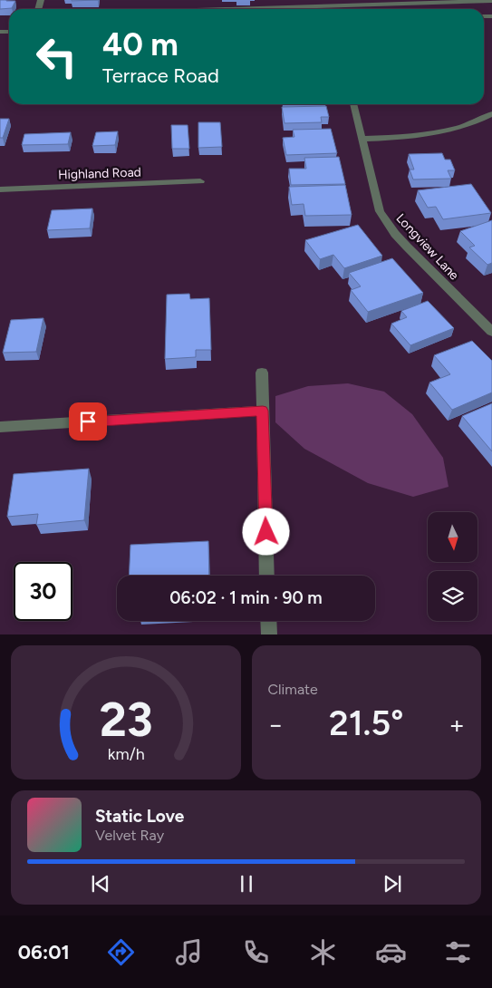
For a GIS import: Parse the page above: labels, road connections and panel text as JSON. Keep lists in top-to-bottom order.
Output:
{
  "streets": {
    "street": ["Highland Road", "Longview Lane"]
  },
  "north": "bottom",
  "page": {
    "turn": ["40 m", "Terrace Road"],
    "limit": "30",
    "trip": "06:02 · 1 min · 90 m",
    "tile": "Climate",
    "heat": ["−", "21.5°", "+"],
    "song": ["Static Love", "Velvet Ray"],
    "tabs": "06:01",
    "gauge": ["23", "km/h"]
  }
}
